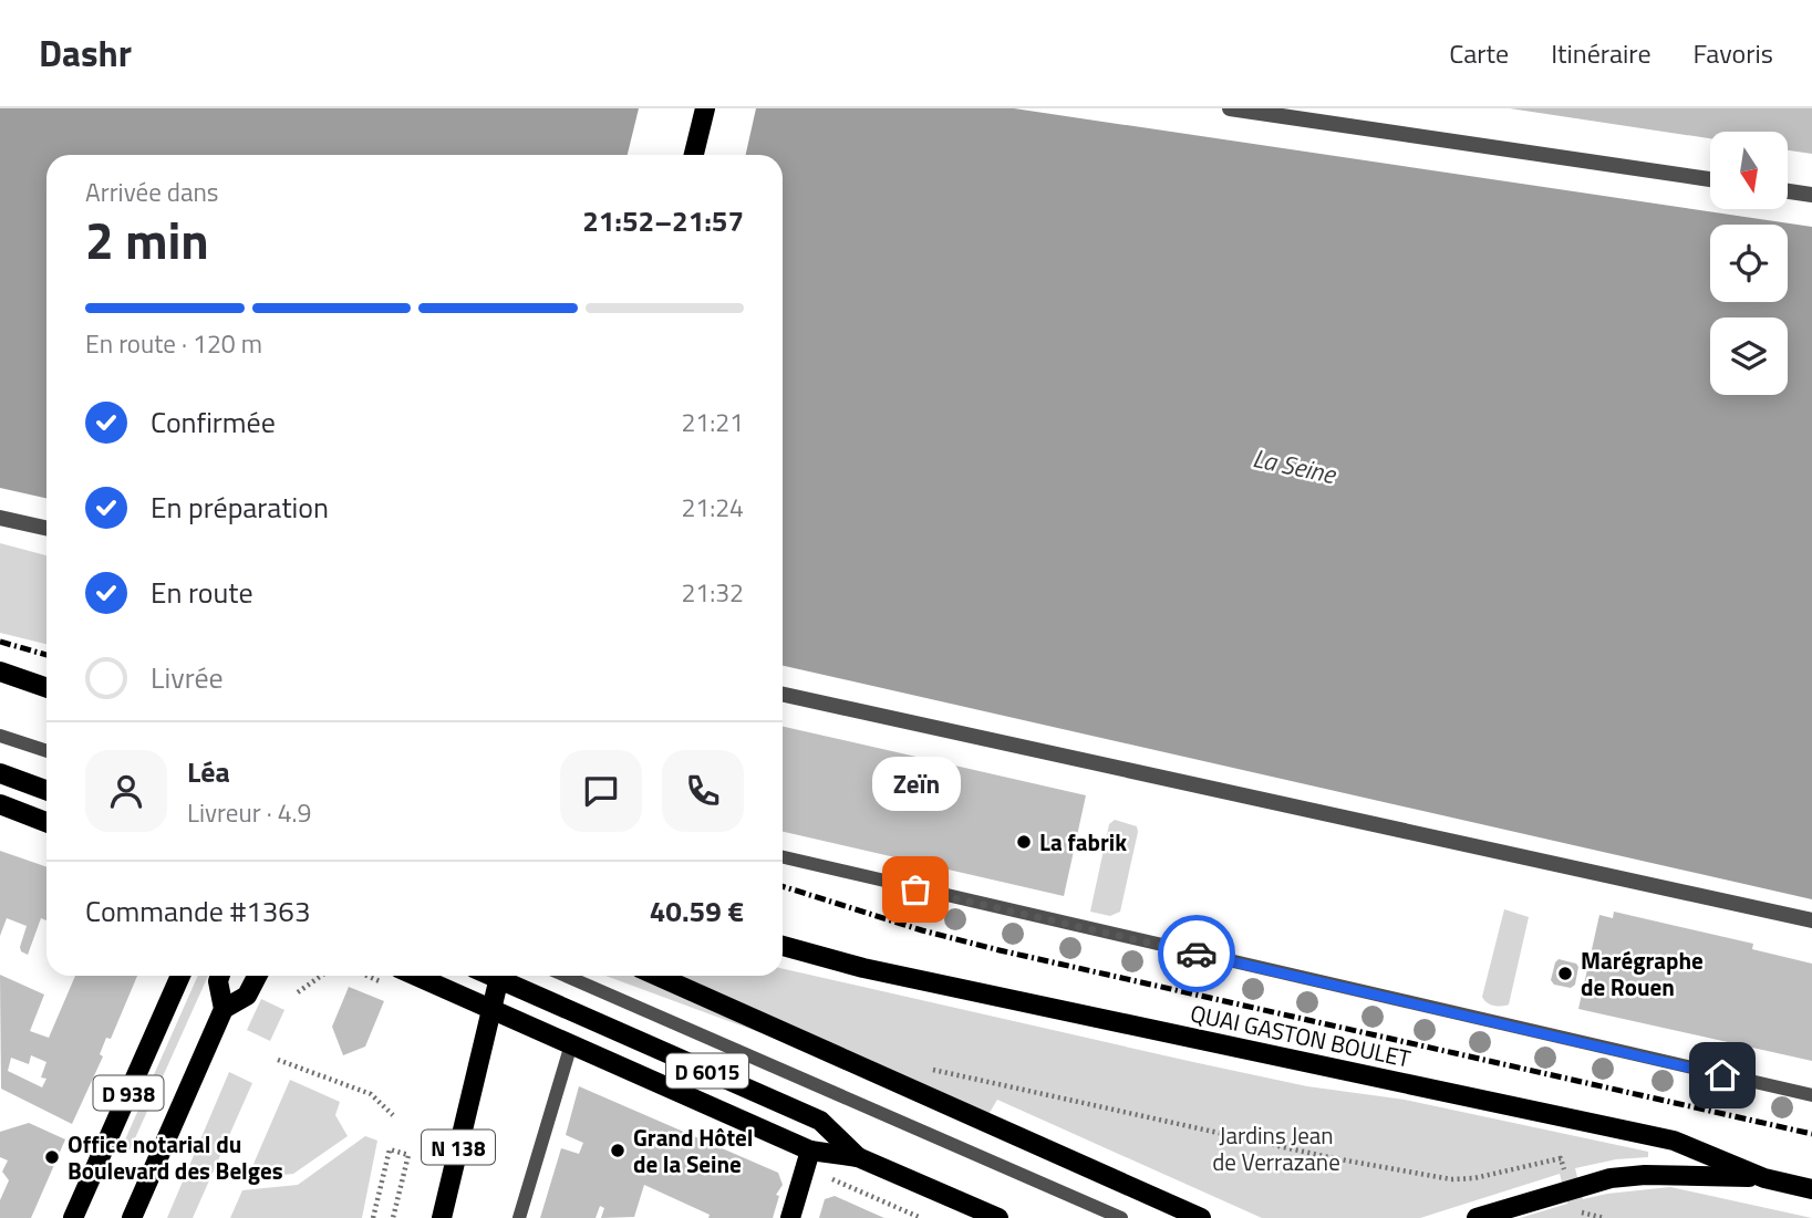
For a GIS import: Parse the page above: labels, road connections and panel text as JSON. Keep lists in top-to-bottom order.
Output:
{
  "streets": {
    "main road": [
      "QUAI GASTON BOULET",
      "D 6015",
      "D 938",
      "N 138"
    ]
  },
  "water": ["La Seine"],
  "parks": ["Jardins Jean de Verrazane"],
  "places": [
    "La fabrik",
    "Zeïn",
    "Marégraphe de Rouen",
    "Grand Hôtel de la Seine",
    "Office notarial du Boulevard des Belges"
  ],
  "north": "bottom",
  "page": {
    "header": "Dashr",
    "nav": ["Carte", "Itinéraire", "Favoris"],
    "heading": ["2 min", "Arrivée dans", "21:52–21:57"],
    "panel": [
      "Léa",
      "Livreur · 4.9",
      "Commande #1363",
      "40.59 €"
    ],
    "bar": "En route · 120 m",
    "list": [
      ["Confirmée", "21:21"],
      ["En préparation", "21:24"],
      ["En route", "21:32"],
      "Livrée"
    ],
    "bubble": "Zeïn"
  }
}
